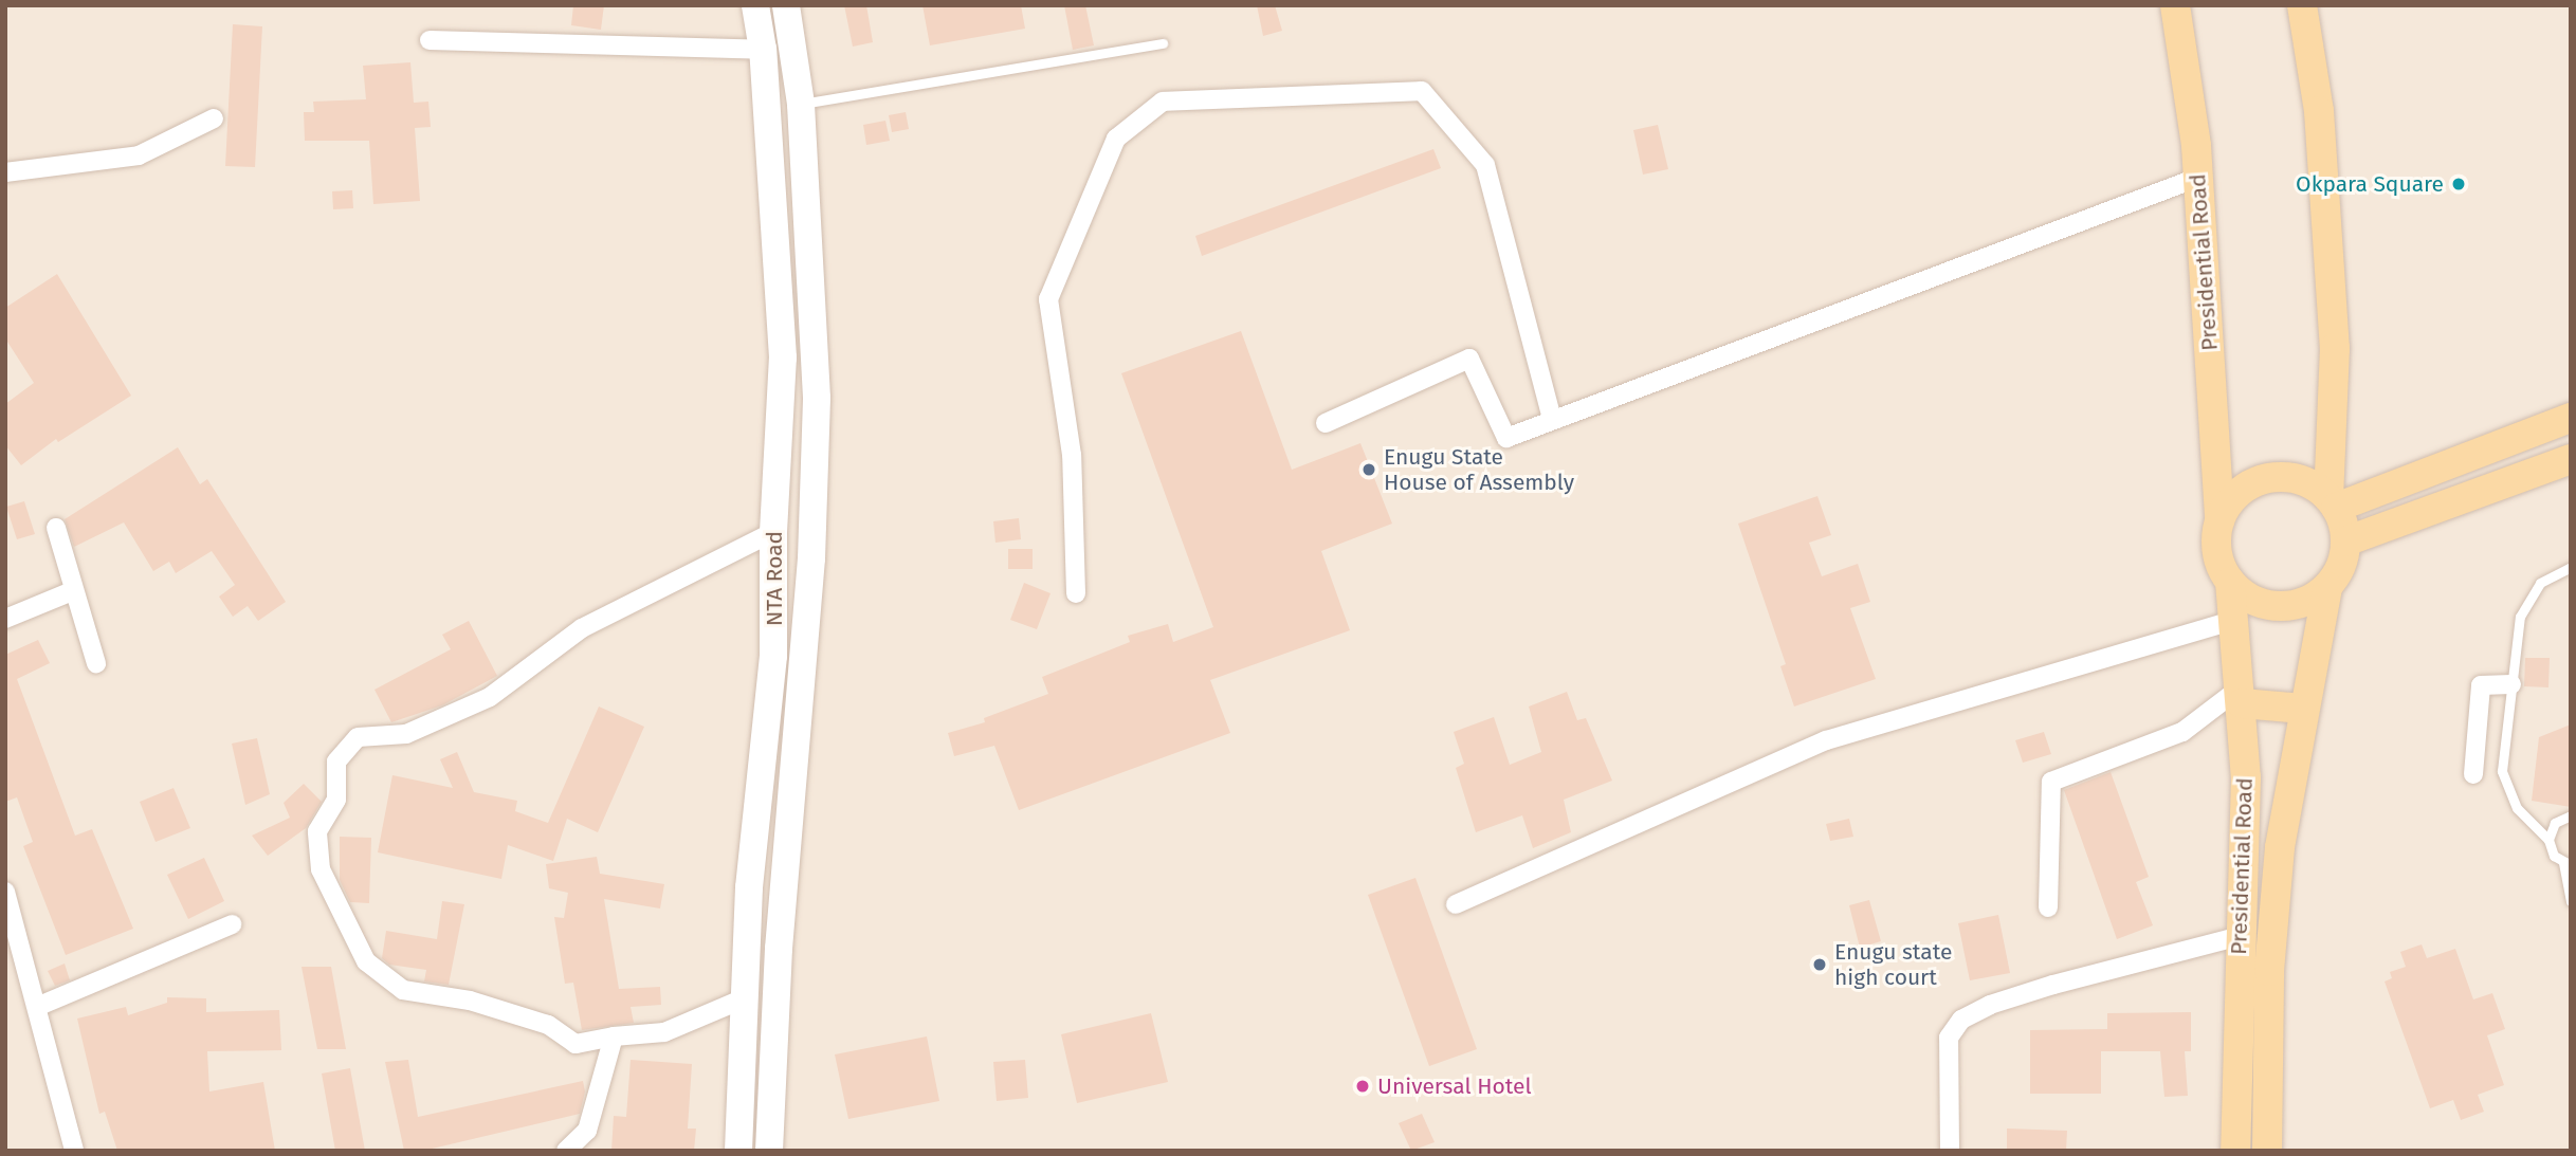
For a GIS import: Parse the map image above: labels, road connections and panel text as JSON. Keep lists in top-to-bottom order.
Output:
{
  "streets": {
    "main road": ["Presidential Road", "NTA Road"]
  },
  "places": [
    "Okpara Square",
    "Enugu State House of Assembly",
    "Enugu state high court",
    "Universal Hotel"
  ]
}
